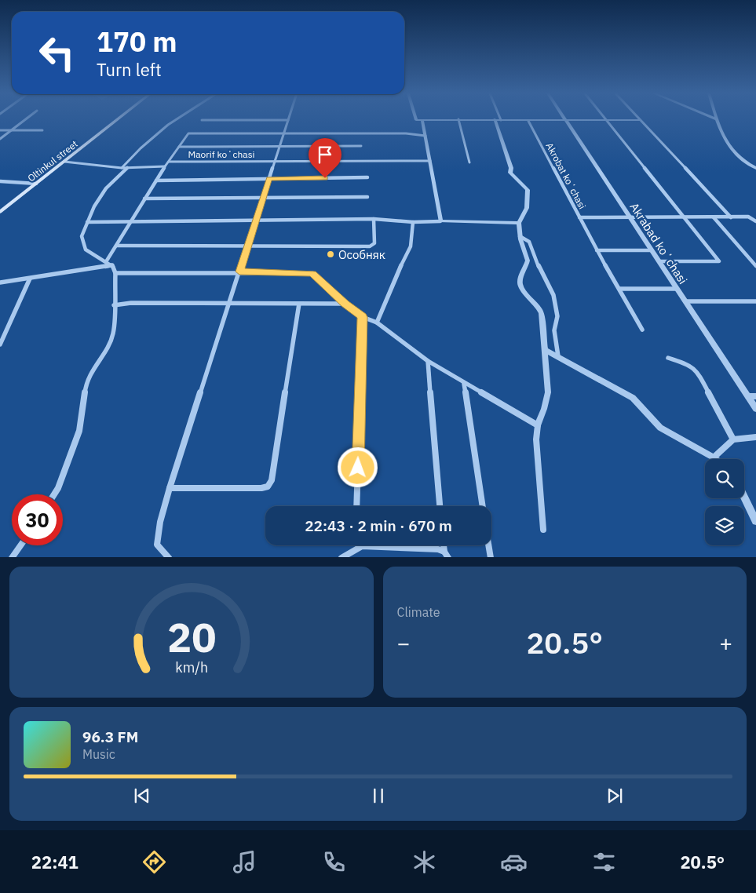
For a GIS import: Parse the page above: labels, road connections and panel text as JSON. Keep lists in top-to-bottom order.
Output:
{
  "streets": {
    "main road": ["Oltinkul street"],
    "street": ["Maorif koʻchasi", "Akrobat koʻchasi", "Akrabad koʻchasi"]
  },
  "places": ["Особняк"],
  "page": {
    "turn": ["170 m", "Turn left"],
    "limit": "30",
    "trip": "22:43 · 2 min · 670 m",
    "tile": "Climate",
    "heat": ["−", "20.5°", "+"],
    "song": ["96.3 FM", "Music"],
    "tabs": ["22:41", "20.5°"],
    "gauge": ["20", "km/h"]
  }
}
